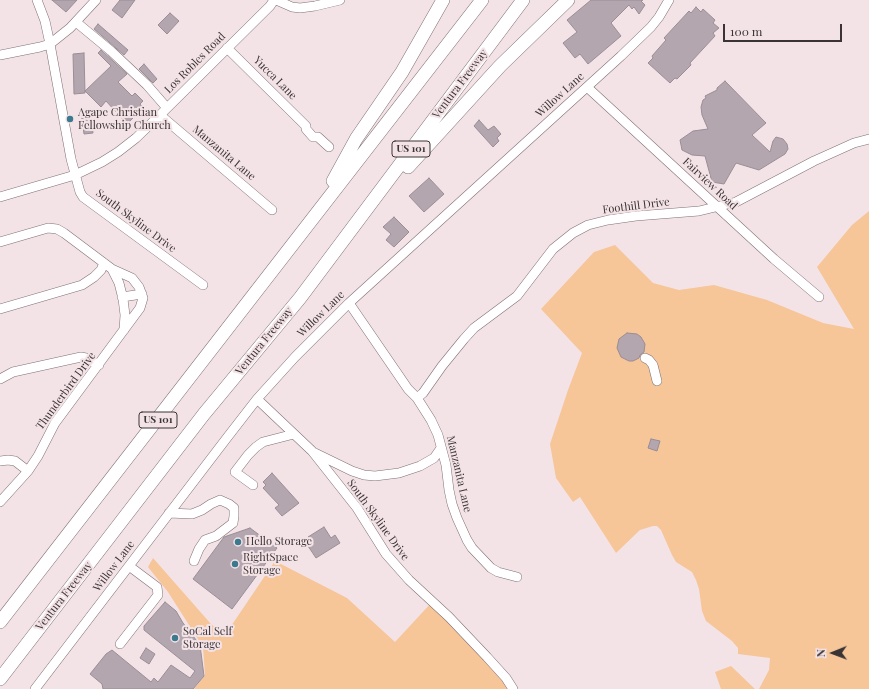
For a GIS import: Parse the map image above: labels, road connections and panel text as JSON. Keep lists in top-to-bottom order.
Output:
{
  "streets": {
    "highway": ["Ventura Freeway", "US 101"],
    "street": [
      "Los Robles Road",
      "Yucca Lane",
      "Willow Lane",
      "Manzanita Lane",
      "Fairview Road",
      "Foothill Drive",
      "South Skyline Drive",
      "Thunderbird Drive"
    ]
  },
  "crossings": [
    ["Los Robles Road", "Yucca Lane"],
    ["Los Robles Road", "Manzanita Lane"],
    ["Los Robles Road", "South Skyline Drive"],
    ["Willow Lane", "Manzanita Lane"],
    ["Willow Lane", "Fairview Road"],
    ["Willow Lane", "South Skyline Drive"],
    ["Manzanita Lane", "Foothill Drive"],
    ["Fairview Road", "Foothill Drive"]
  ],
  "places": [
    "Agape Christian Fellowship Church",
    "Hello Storage",
    "RightSpace Storage",
    "SoCal Self Storage"
  ],
  "scale_bar": "100 m",
  "north": "left"
}
